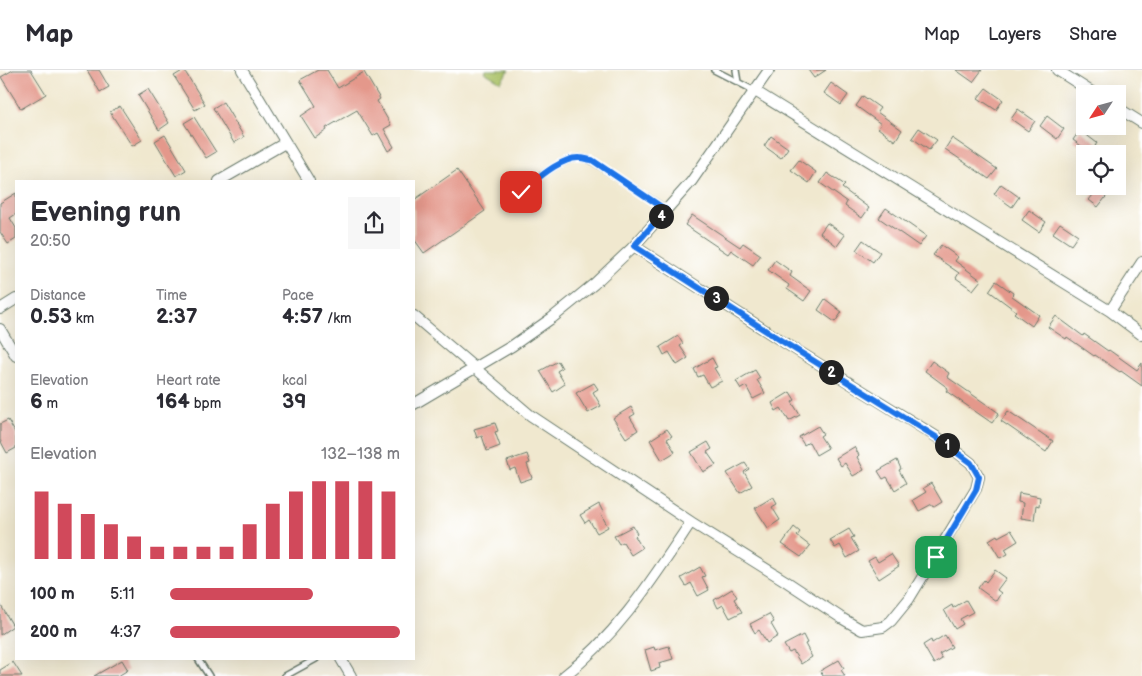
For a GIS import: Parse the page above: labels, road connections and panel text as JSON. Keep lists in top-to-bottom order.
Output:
{
  "north": "bottom left",
  "page": {
    "header": "Map",
    "nav": ["Map", "Layers", "Share"],
    "heading": ["Evening run", "20:50"],
    "pins": [
      "4",
      "3",
      "2",
      "1"
    ],
    "stats": [
      ["Distance", "0.53 km"],
      ["Time", "2:37"],
      ["Pace", "4:57 /km"],
      ["Elevation", "6 m"],
      ["Heart rate", "164 bpm"],
      ["kcal", "39"]
    ],
    "chart": ["Elevation", "132–138 m"],
    "list": [
      {
        "name": "100 m",
        "note": "5:11"
      },
      {
        "name": "200 m",
        "note": "4:37"
      }
    ]
  }
}
